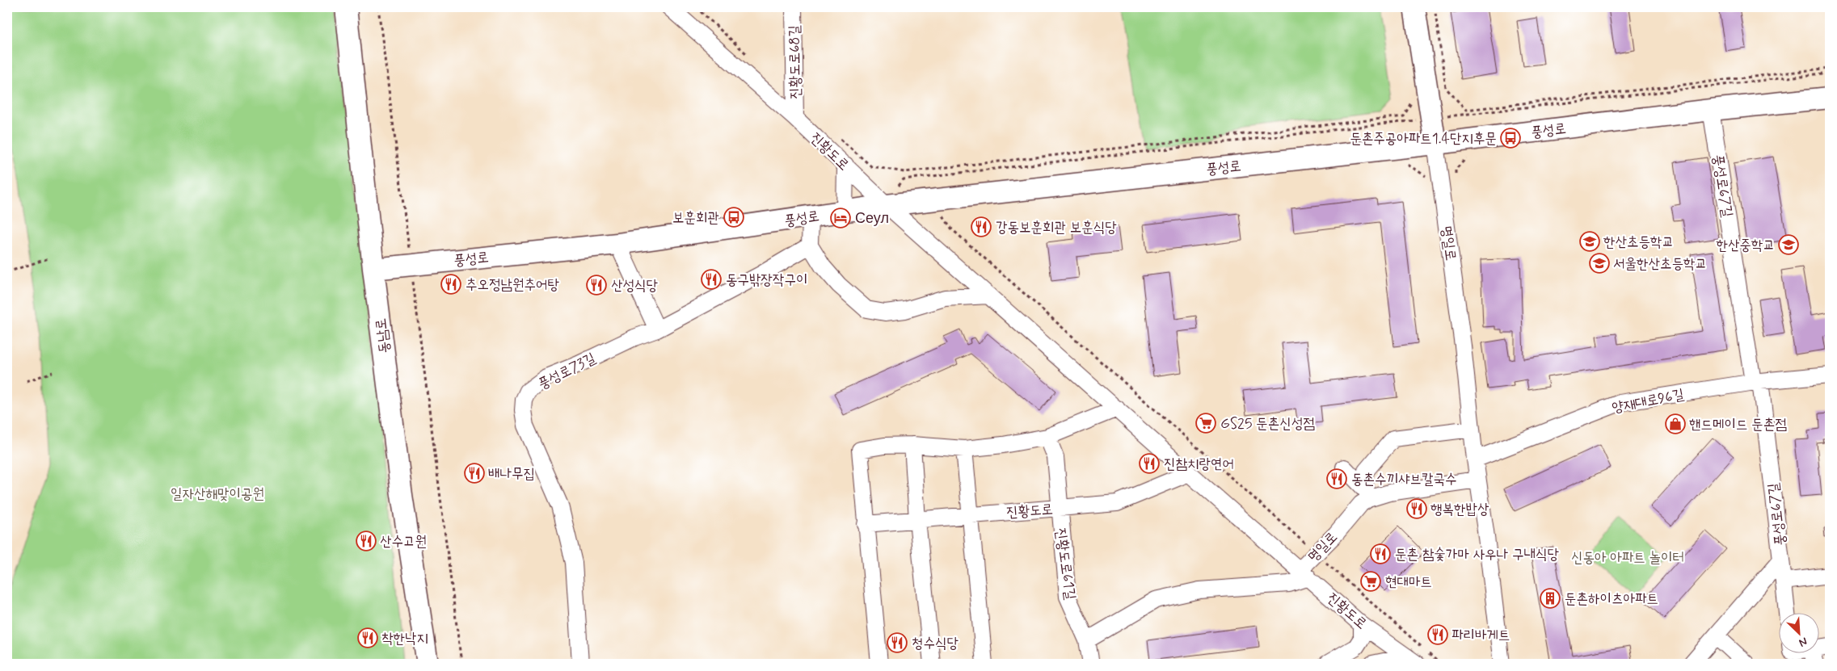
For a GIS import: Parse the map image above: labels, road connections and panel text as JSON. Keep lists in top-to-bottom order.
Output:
{
  "streets": {
    "main road": ["풍성로", "명일로", "동남로"],
    "street": [
      "진황도로68길",
      "진황도로",
      "풍성로67길",
      "풍성로73길",
      "양재대로96길",
      "진황도로61길"
    ]
  },
  "crossings": [
    ["진황도로68길", "진황도로"],
    ["풍성로", "진황도로"],
    ["풍성로", "풍성로67길"],
    ["풍성로", "명일로"],
    ["풍성로", "동남로"],
    ["진황도로", "명일로"],
    ["진황도로", "진황도로61길"],
    ["풍성로67길", "양재대로96길"],
    ["명일로", "양재대로96길"]
  ],
  "parks": ["일자산해맞이공원", "신동아 아파트 놀이터"],
  "places": {
    "bus stop": ["둔촌주공아파트1.4단지후문", "보훈회관"],
    "hotel": ["Сеул"],
    "restaurant": [
      "강동보훈회관 보훈식당",
      "동구밖장작구이",
      "추오정남원추어탕",
      "산성식당",
      "진참치랑연어",
      "배나무집",
      "동촌수끼샤브칼국수",
      "행복한밥상",
      "산수고원",
      "둔촌 참숯가마 사우나 구내식당",
      "파리바게트",
      "착한낙지",
      "청수식당"
    ],
    "school or university": ["한산초등학교", "한산중학교", "서울한산초등학교"],
    "supermarket": ["GS25 둔촌신성점", "현대마트"],
    "shop": ["핸드메이드 둔촌점"],
    "building": ["둔촌하이츠아파트"]
  },
  "north": "bottom right"
}
